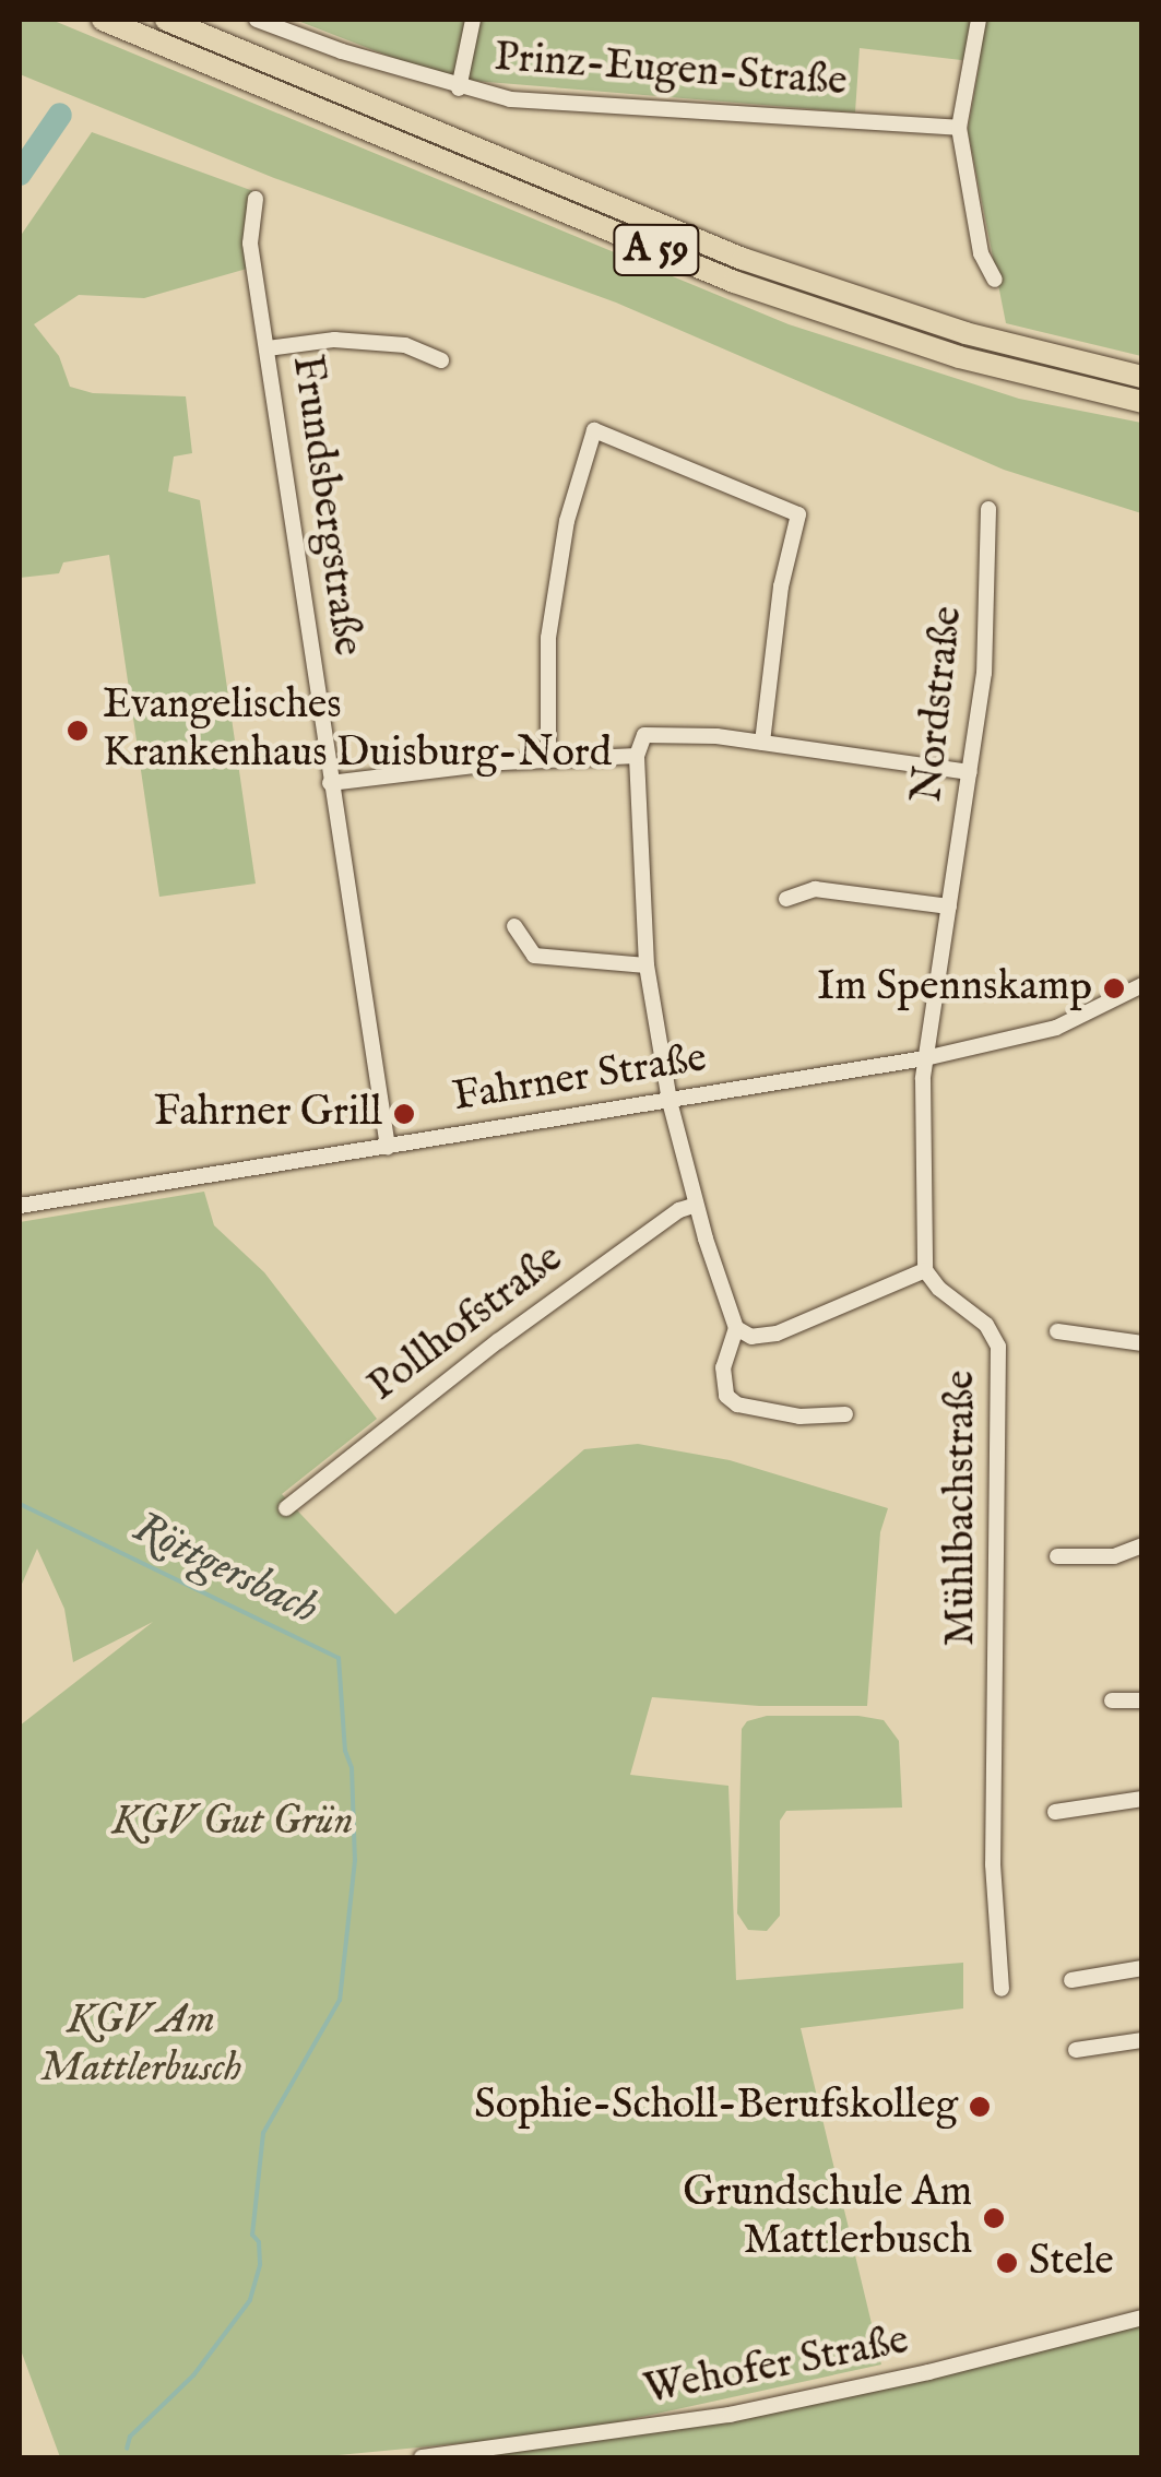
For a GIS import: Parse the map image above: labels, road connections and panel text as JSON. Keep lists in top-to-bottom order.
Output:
{
  "streets": {
    "highway": ["A 59"],
    "street": [
      "Prinz-Eugen-Straße",
      "Frundsbergstraße",
      "Nordstraße",
      "Fahrner Straße",
      "Pollhofstraße",
      "Mühlbachstraße",
      "Wehofer Straße"
    ]
  },
  "crossings": [
    ["Frundsbergstraße", "Fahrner Straße"],
    ["Nordstraße", "Fahrner Straße"]
  ],
  "water": ["Röttgersbach"],
  "parks": ["KGV Gut Grün", "KGV Am Mattlerbusch"],
  "places": [
    "Evangelisches Krankenhaus Duisburg-Nord",
    "Im Spennskamp",
    "Fahrner Grill",
    "Sophie-Scholl-Berufskolleg",
    "Grundschule Am Mattlerbusch",
    "Stele"
  ]
}
